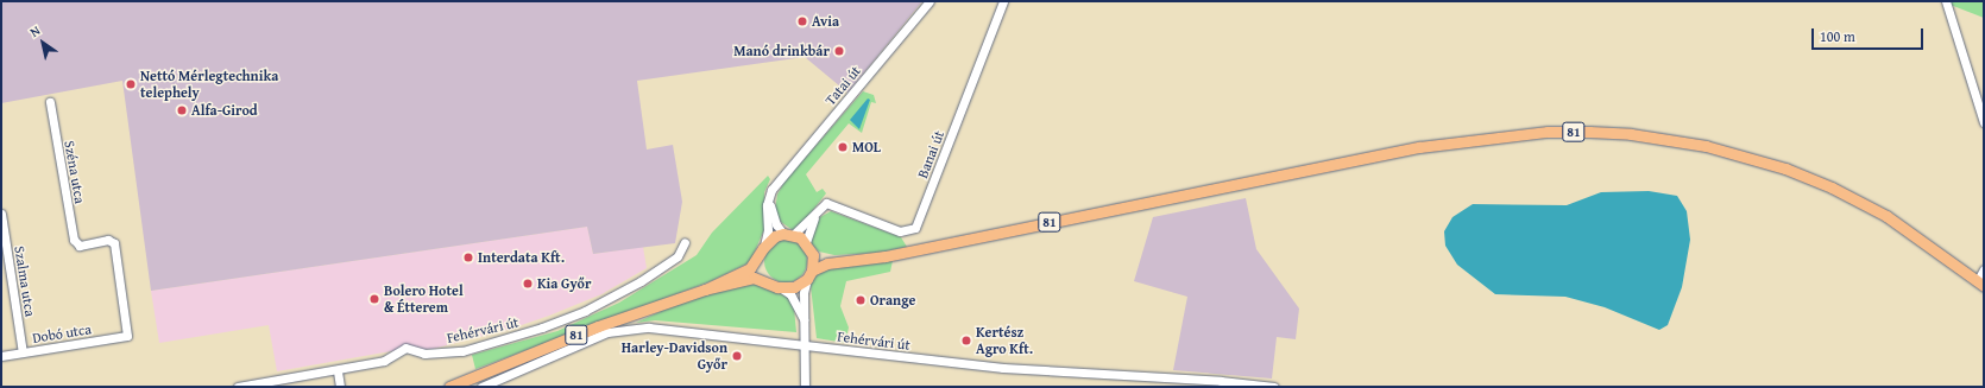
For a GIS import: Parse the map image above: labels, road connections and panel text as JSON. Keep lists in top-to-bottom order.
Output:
{
  "streets": {
    "main road": ["81"],
    "street": [
      "Tatai út",
      "Banai út",
      "Széna utca",
      "Szalma utca",
      "Fehérvári út",
      "Dobó utca"
    ]
  },
  "crossings": [
    ["Tatai út", "81"],
    ["Széna utca", "Dobó utca"],
    ["Szalma utca", "Dobó utca"]
  ],
  "places": [
    "Avia",
    "Manó drinkbár",
    "Nettó Mérlegtechnika telephely",
    "Alfa-Girod",
    "MOL",
    "Interdata Kft.",
    "Kia Győr",
    "Bolero Hotel & Étterem",
    "Orange",
    "Kertész Agro Kft.",
    "Harley-Davidson Győr"
  ],
  "scale_bar": "100 m",
  "north": "top left"
}
